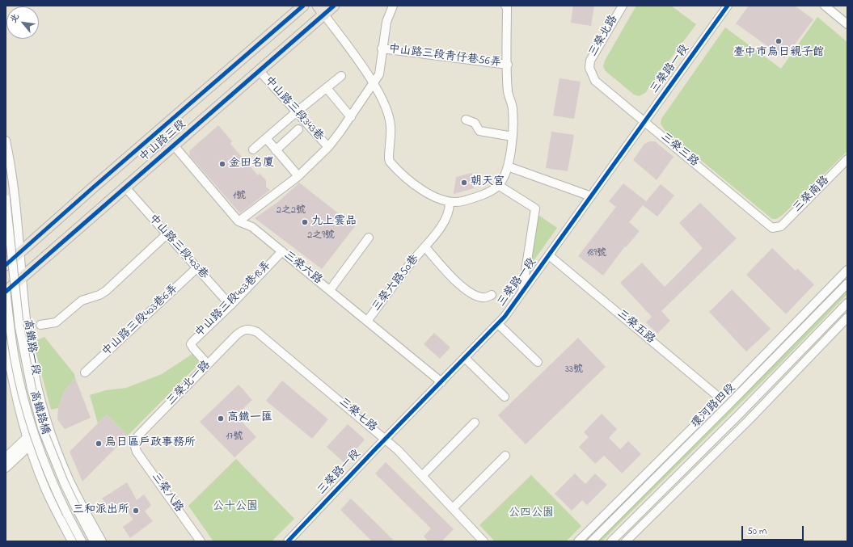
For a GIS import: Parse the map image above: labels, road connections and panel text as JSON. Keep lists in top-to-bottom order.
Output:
{
  "streets": {
    "main road": ["中山路三段"],
    "street": [
      "三榮北路",
      "中山路三段青仔巷56弄",
      "三榮路一段",
      "中山路三段343巷",
      "三榮三路",
      "三榮南路",
      "中山路三段403巷",
      "三榮六路",
      "三榮六路50巷",
      "中山路三段403巷18弄",
      "中山路三段403巷6弄",
      "三榮五路",
      "高鐵路一段",
      "三榮北一路",
      "環河路四段",
      "高鐵路橋",
      "三榮七路",
      "三榮八路"
    ]
  },
  "crossings": [
    ["三榮北路", "三榮三路"],
    ["三榮路一段", "三榮三路"],
    ["三榮路一段", "三榮六路"],
    ["三榮路一段", "三榮五路"],
    ["三榮路一段", "三榮七路"],
    ["中山路三段343巷", "中山路三段"],
    ["中山路三段", "中山路三段403巷"],
    ["中山路三段", "三榮六路"],
    ["中山路三段", "高鐵路一段"],
    ["中山路三段", "高鐵路橋"],
    ["三榮三路", "三榮南路"],
    ["中山路三段403巷", "中山路三段403巷18弄"],
    ["中山路三段403巷", "中山路三段403巷6弄"],
    ["三榮六路", "三榮六路50巷"],
    ["三榮六路", "中山路三段403巷18弄"],
    ["中山路三段403巷18弄", "三榮北一路"],
    ["三榮五路", "環河路四段"],
    ["三榮北一路", "三榮七路"],
    ["三榮北一路", "三榮八路"]
  ],
  "parks": ["公十公園", "公四公園"],
  "places": [
    "臺中市烏日親子館",
    "金田名廈",
    "朝天宮",
    "九上雲品",
    "高鐵一匯",
    "烏日區戶政事務所",
    "三和派出所"
  ],
  "house_numbers": [
    "1號",
    "2之2號",
    "2之9號",
    "189號",
    "33號",
    "17號"
  ],
  "scale_bar": "50 m",
  "north": "top left"
}
